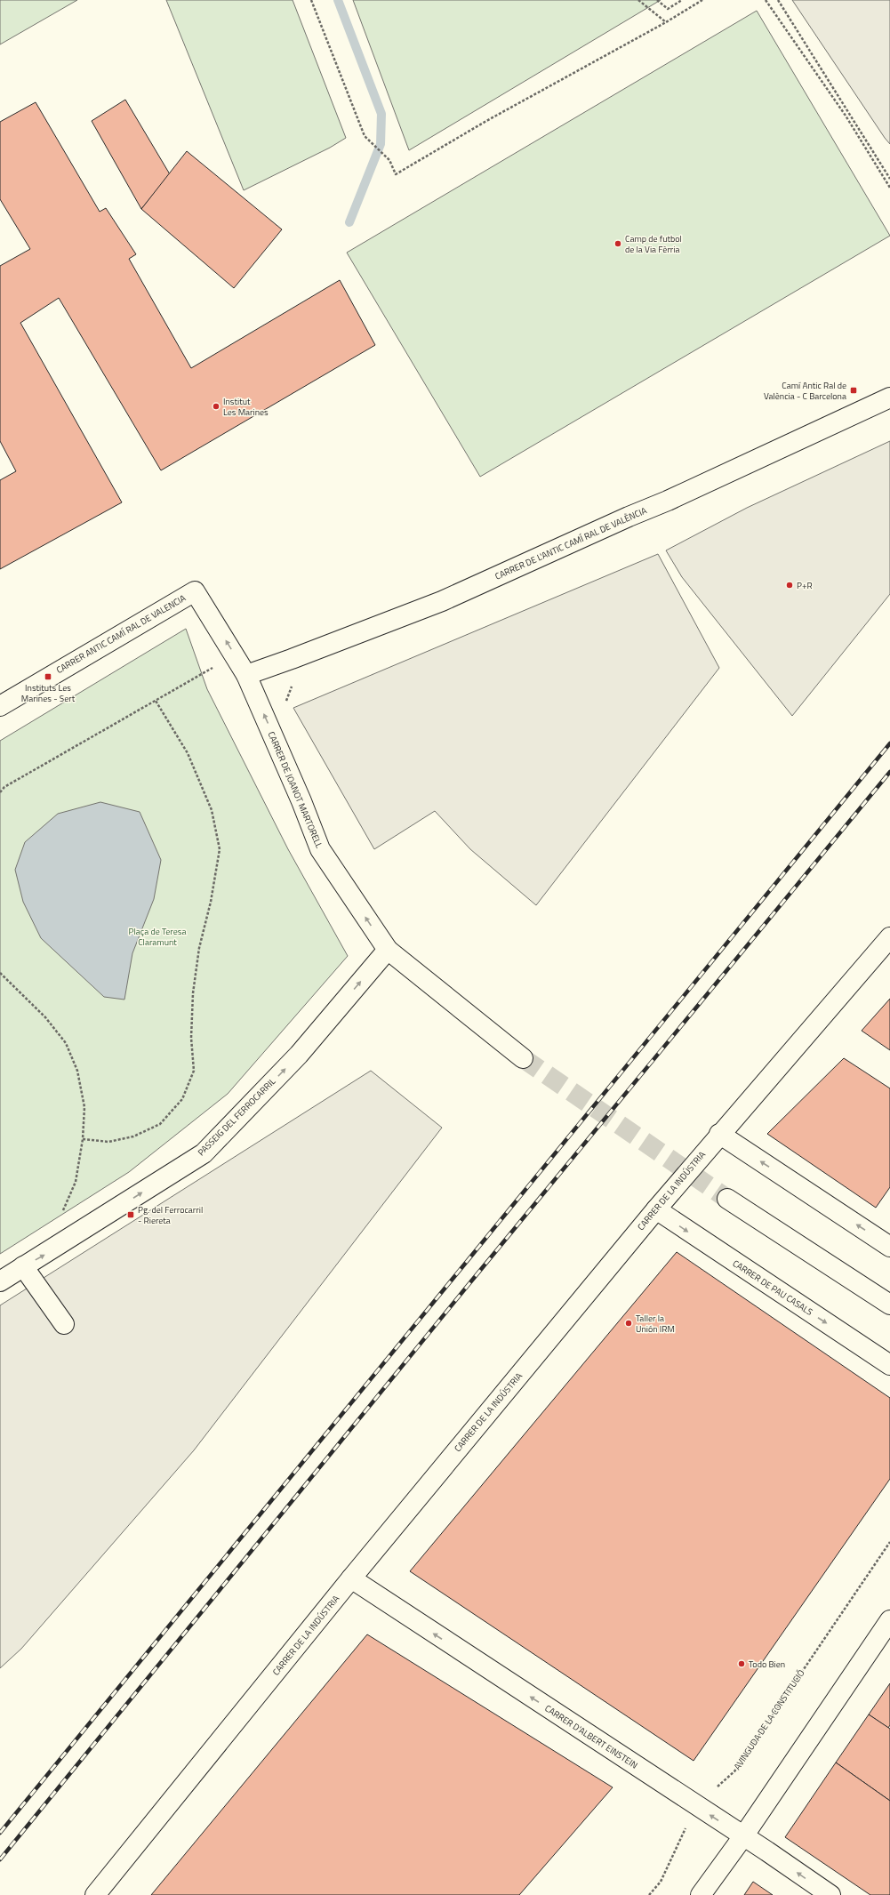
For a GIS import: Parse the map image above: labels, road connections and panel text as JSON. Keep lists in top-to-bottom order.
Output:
{
  "streets": {
    "street": [
      "CARRER DE L'ANTIC CAMÍ RAL DE VALÈNCIA",
      "CARRER ANTIC CAMÍ RAL DE VALENCIA",
      "CARRER DE JOANOT MARTORELL",
      "PASSEIG DEL FERROCARRIL",
      "CARRER DE LA INDÚSTRIA",
      "CARRER DE PAU CASALS",
      "CARRER D'ALBERT EINSTEIN"
    ],
    "path": ["AVINGUDA DE LA CONSTITUCIÓ"]
  },
  "crossings": [
    ["CARRER DE L'ANTIC CAMÍ RAL DE VALÈNCIA", "CARRER ANTIC CAMÍ RAL DE VALENCIA"],
    ["CARRER DE L'ANTIC CAMÍ RAL DE VALÈNCIA", "CARRER DE JOANOT MARTORELL"],
    ["CARRER ANTIC CAMÍ RAL DE VALENCIA", "CARRER DE JOANOT MARTORELL"],
    ["CARRER DE JOANOT MARTORELL", "PASSEIG DEL FERROCARRIL"],
    ["CARRER DE LA INDÚSTRIA", "CARRER DE PAU CASALS"],
    ["CARRER DE LA INDÚSTRIA", "CARRER D'ALBERT EINSTEIN"],
    ["AVINGUDA DE LA CONSTITUCIÓ", "CARRER D'ALBERT EINSTEIN"]
  ],
  "one_way": ["CARRER DE JOANOT MARTORELL", "PASSEIG DEL FERROCARRIL", "CARRER D'ALBERT EINSTEIN"],
  "parks": ["Plaça de Teresa Claramunt"],
  "places": {
    "other": [
      "Camp de futbol de la Via Fèrria",
      "Institut Les Marines",
      "P+R",
      "Taller la Unión IRM",
      "Todo Bien"
    ],
    "transit": ["Camí Antic Ral de València - C Barcelona", "Instituts Les Marines - Sert", "Pg. del Ferrocarril - Riereta"]
  }
}
